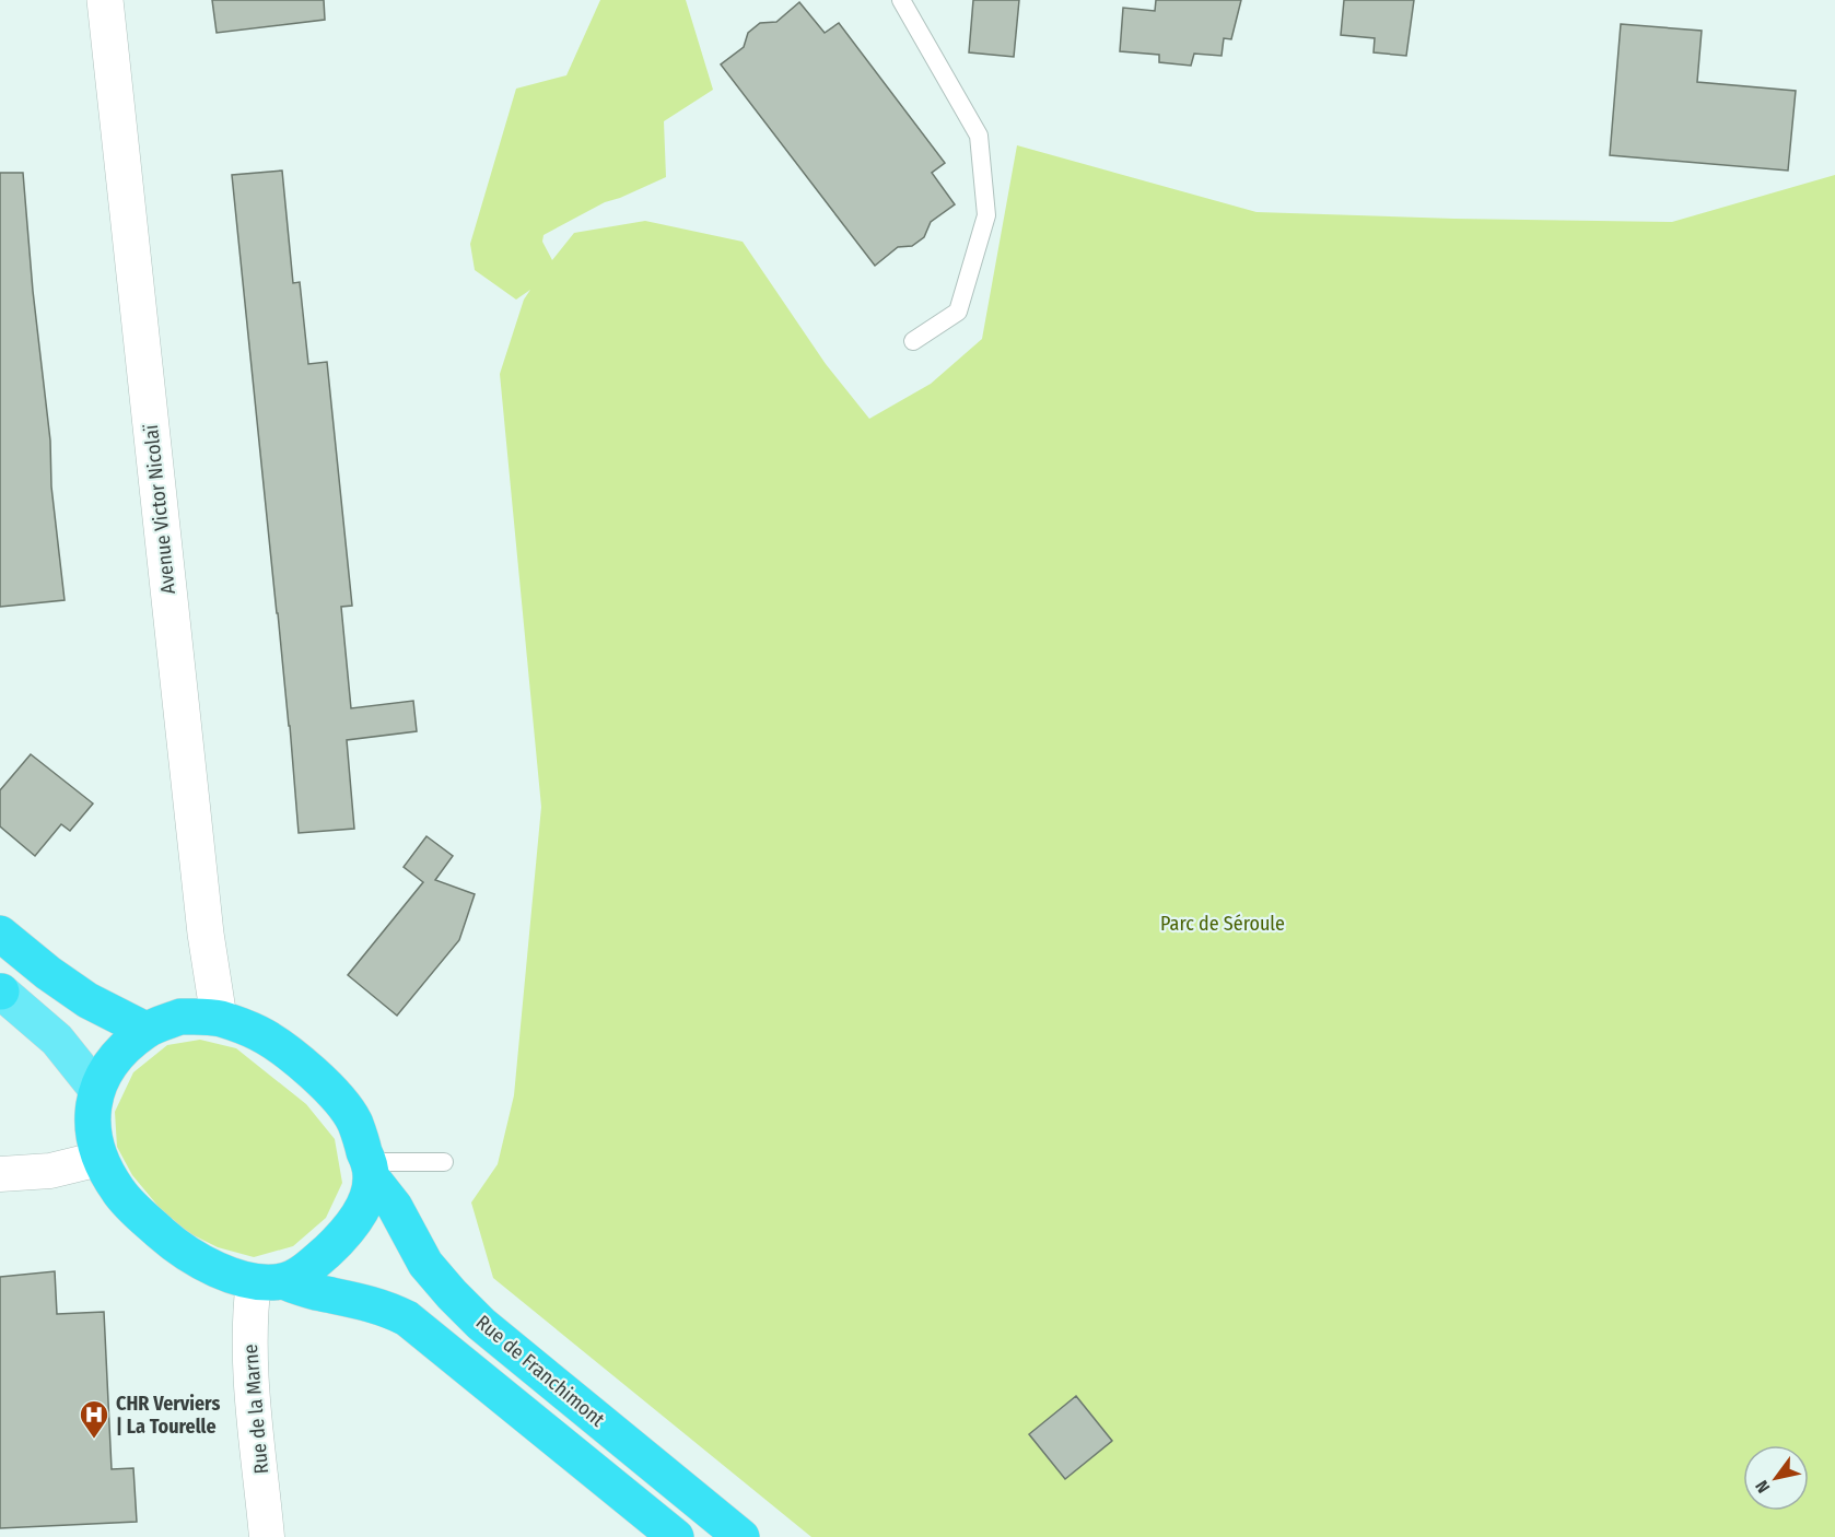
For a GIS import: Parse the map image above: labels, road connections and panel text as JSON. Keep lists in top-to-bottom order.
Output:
{
  "streets": {
    "highway": ["Rue de Franchimont"],
    "street": ["Avenue Victor Nicolaï", "Rue de la Marne"]
  },
  "crossings": [
    ["Avenue Victor Nicolaï", "Rue de Franchimont"]
  ],
  "parks": ["Parc de Séroule"],
  "places": {
    "hospital": ["CHR Verviers | La Tourelle"]
  },
  "north": "bottom left"
}
